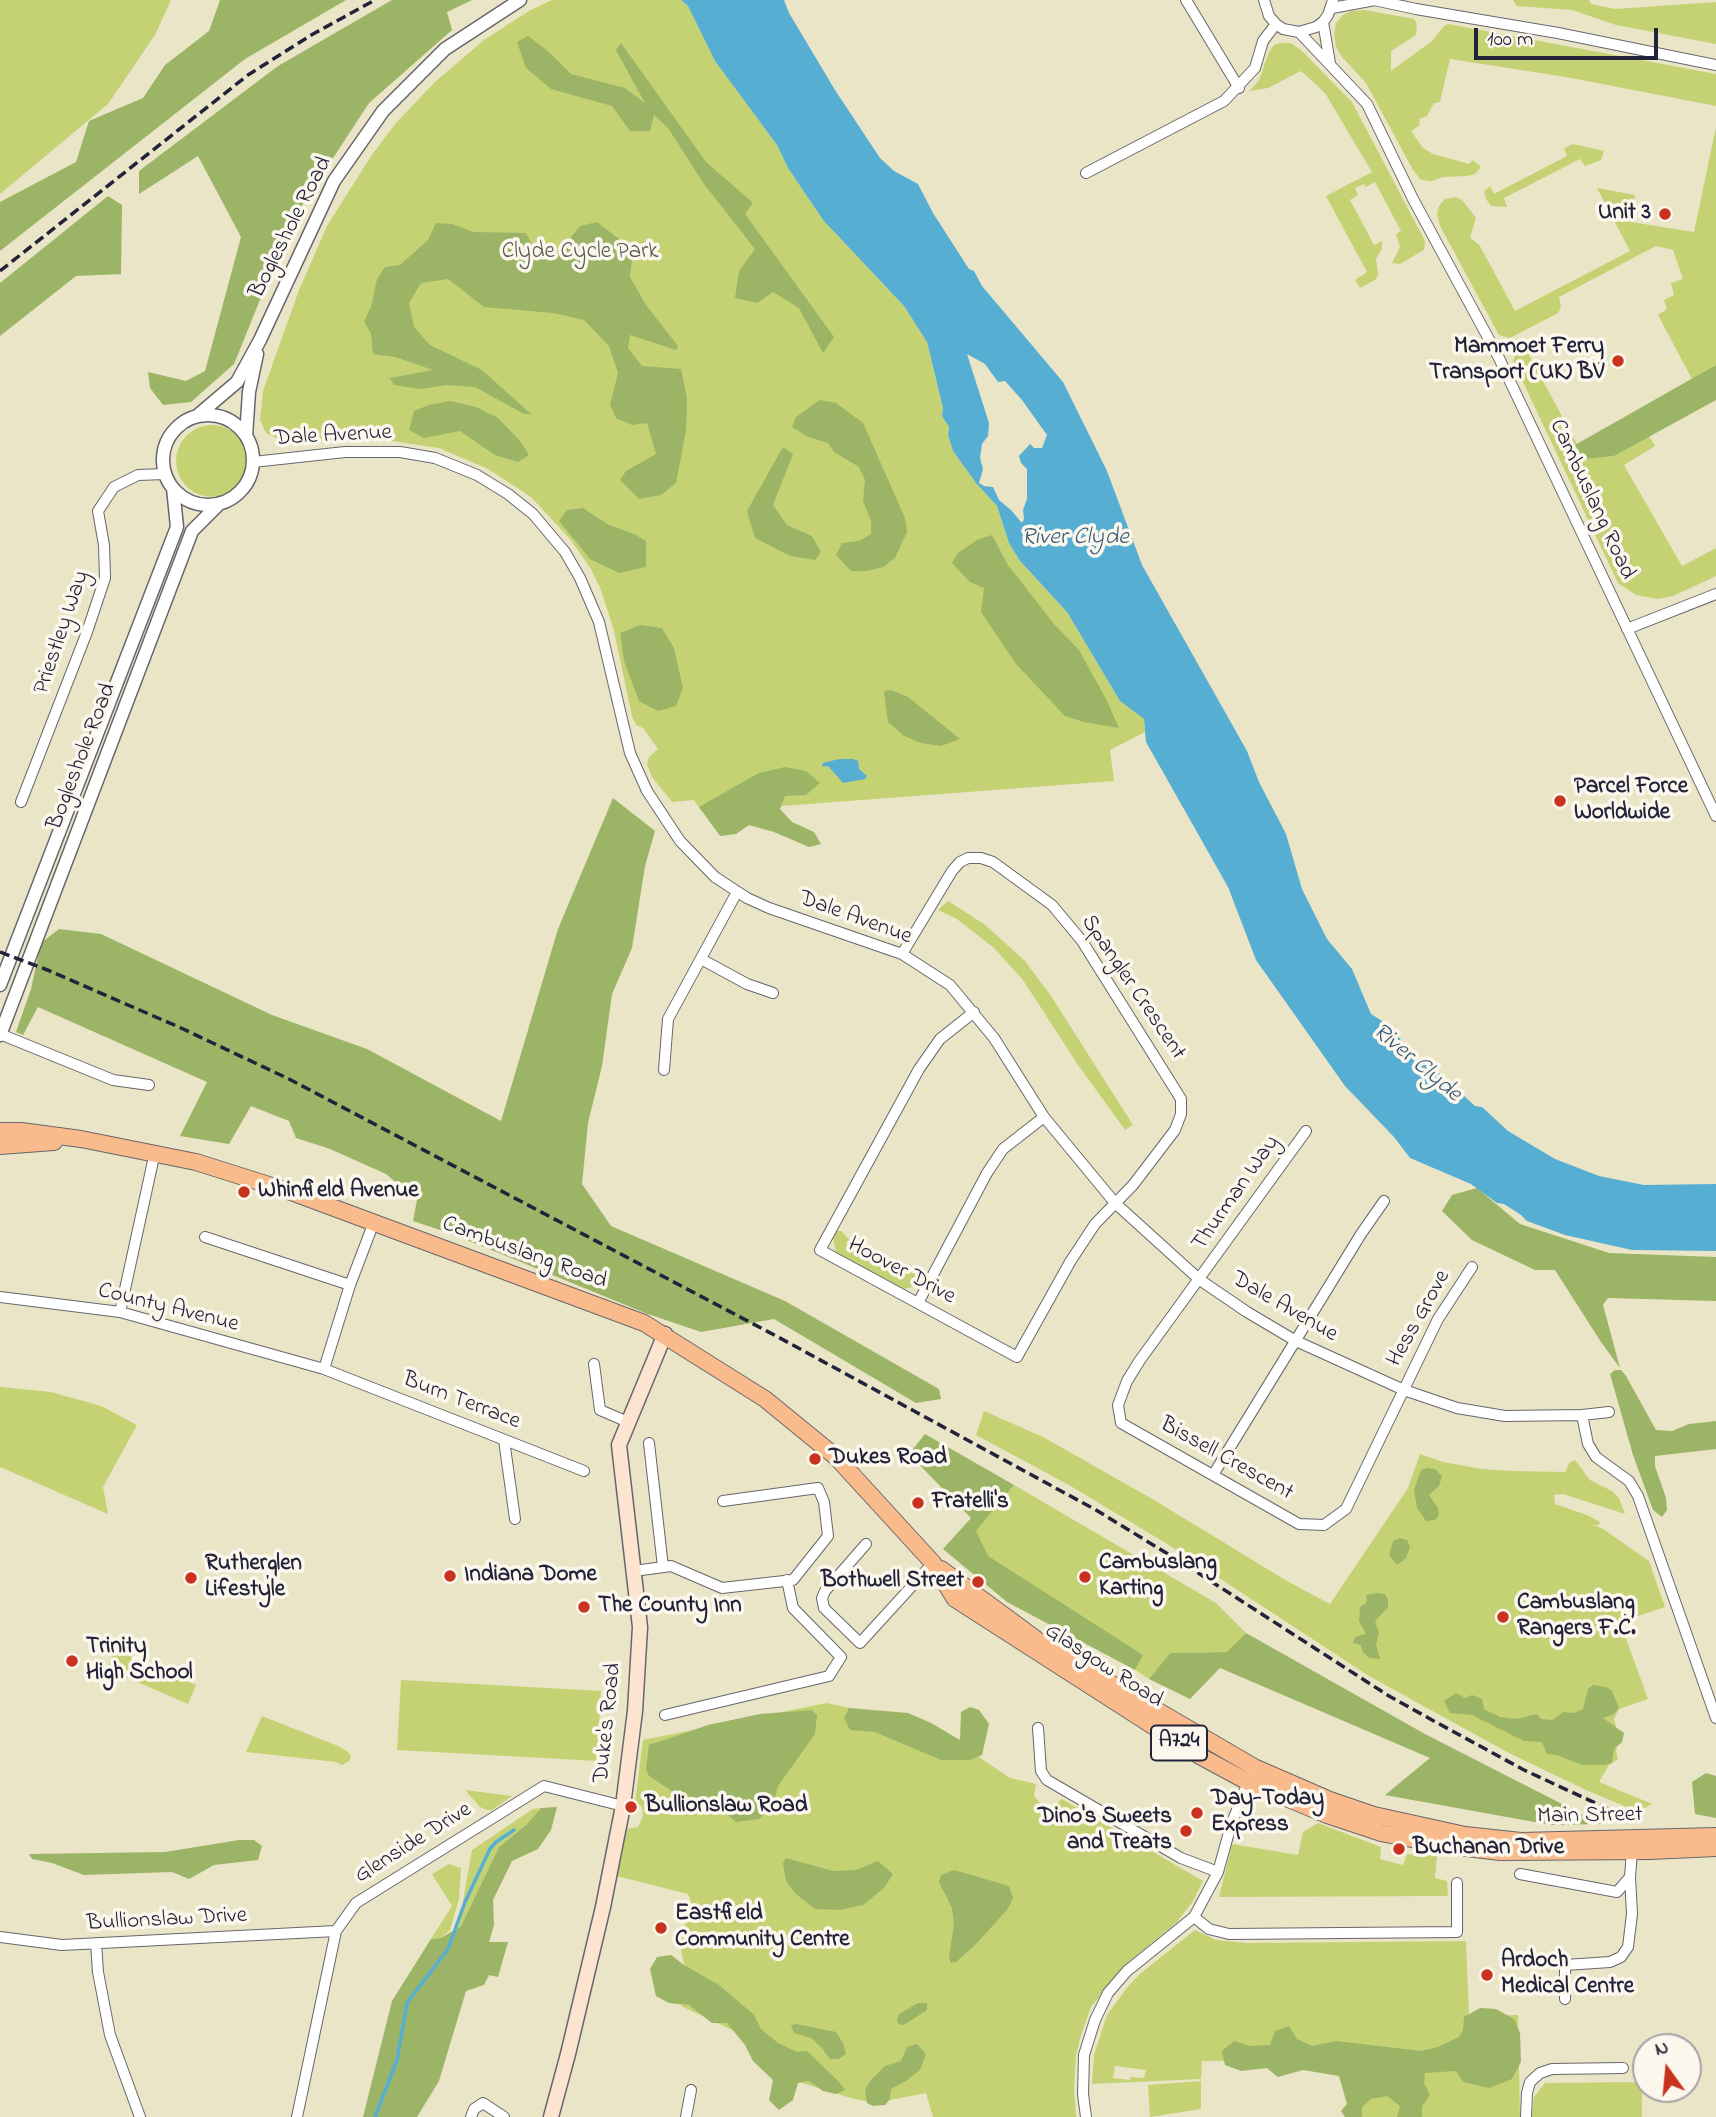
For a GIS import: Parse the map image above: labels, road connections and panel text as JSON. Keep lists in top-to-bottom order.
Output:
{
  "streets": {
    "main road": [
      "Cambuslang Road",
      "Glasgow Road",
      "Duke's Road",
      "A724",
      "Main Street"
    ],
    "street": [
      "Bogleshole Road",
      "Dale Avenue",
      "Priestley Way",
      "Spangler Crescent",
      "Thurman Way",
      "Hoover Drive",
      "County Avenue",
      "Hess Grove",
      "Burn Terrace",
      "Bissell Crescent",
      "Glenside Drive",
      "Bullionslaw Drive"
    ]
  },
  "crossings": [
    ["Bogleshole Road", "Dale Avenue"],
    ["Bogleshole Road", "Priestley Way"],
    ["Dale Avenue", "Priestley Way"],
    ["Dale Avenue", "Spangler Crescent"],
    ["Dale Avenue", "Thurman Way"],
    ["Dale Avenue", "Hoover Drive"],
    ["Dale Avenue", "Hess Grove"],
    ["Dale Avenue", "Bissell Crescent"],
    ["Cambuslang Road", "Glasgow Road"],
    ["Cambuslang Road", "Duke's Road"],
    ["Cambuslang Road", "A724"],
    ["Spangler Crescent", "Hoover Drive"],
    ["Thurman Way", "Bissell Crescent"],
    ["County Avenue", "Burn Terrace"],
    ["Hess Grove", "Bissell Crescent"],
    ["Glasgow Road", "Duke's Road"],
    ["Glasgow Road", "Main Street"],
    ["Duke's Road", "Glenside Drive"],
    ["Glenside Drive", "Bullionslaw Drive"]
  ],
  "water": ["River Clyde"],
  "parks": ["Clyde Cycle Park"],
  "places": [
    "Unit 3",
    "Mammoet Ferry Transport (UK) BV",
    "Parcel Force Worldwide",
    "Whinfield Avenue",
    "Dukes Road",
    "Fratelli's",
    "Indiana Dome",
    "Cambuslang Karting",
    "Rutherglen Lifestyle",
    "Bothwell Street",
    "The County Inn",
    "Cambuslang Rangers F.C.",
    "Trinity High School",
    "Bullionslaw Road",
    "Day-Today Express",
    "Dino's Sweets and Treats",
    "Buchanan Drive",
    "Eastfield Community Centre",
    "Ardoch Medical Centre"
  ],
  "scale_bar": "100 m",
  "north": "top"
}
